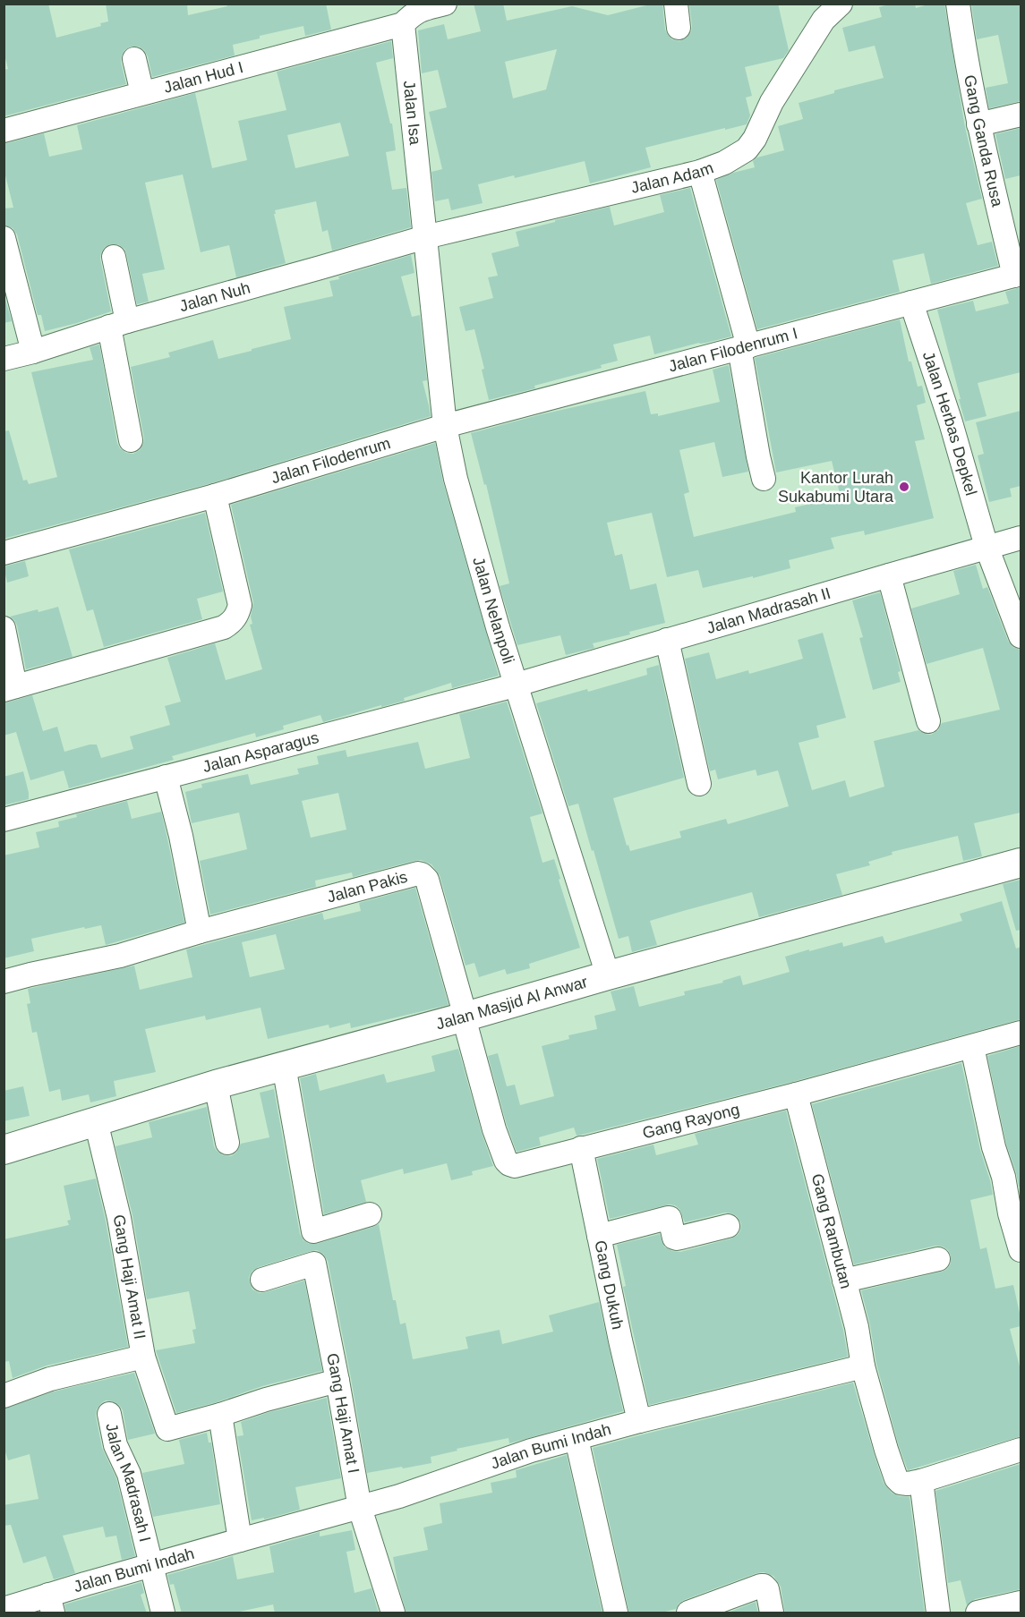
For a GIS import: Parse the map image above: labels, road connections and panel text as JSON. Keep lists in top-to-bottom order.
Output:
{
  "streets": {
    "street": [
      "Jalan Hud I",
      "Jalan Isa",
      "Gang Ganda Rusa",
      "Jalan Adam",
      "Jalan Nuh",
      "Jalan Filodenrum I",
      "Jalan Herbas Depkel",
      "Jalan Filodenrum",
      "Jalan Madrasah II",
      "Jalan Nelanpoli",
      "Jalan Asparagus",
      "Jalan Pakis",
      "Jalan Masjid Al Anwar",
      "Gang Rayong",
      "Gang Rambutan",
      "Gang Haji Amat II",
      "Gang Dukuh",
      "Gang Haji Amat I",
      "Jalan Bumi Indah",
      "Jalan Madrasah I"
    ]
  },
  "crossings": [
    ["Jalan Hud I", "Jalan Isa"],
    ["Jalan Isa", "Jalan Adam"],
    ["Jalan Isa", "Jalan Nuh"],
    ["Jalan Isa", "Jalan Nelanpoli"],
    ["Gang Ganda Rusa", "Jalan Filodenrum I"],
    ["Jalan Adam", "Jalan Nuh"],
    ["Jalan Adam", "Jalan Nelanpoli"],
    ["Jalan Nuh", "Jalan Nelanpoli"],
    ["Jalan Filodenrum I", "Jalan Herbas Depkel"],
    ["Jalan Filodenrum I", "Jalan Filodenrum"],
    ["Jalan Filodenrum I", "Jalan Nelanpoli"],
    ["Jalan Herbas Depkel", "Jalan Madrasah II"],
    ["Jalan Filodenrum", "Jalan Nelanpoli"],
    ["Jalan Madrasah II", "Jalan Nelanpoli"],
    ["Jalan Madrasah II", "Jalan Asparagus"],
    ["Jalan Nelanpoli", "Jalan Asparagus"],
    ["Jalan Nelanpoli", "Jalan Masjid Al Anwar"],
    ["Jalan Pakis", "Jalan Masjid Al Anwar"],
    ["Jalan Pakis", "Gang Rayong"],
    ["Jalan Masjid Al Anwar", "Gang Rayong"],
    ["Jalan Masjid Al Anwar", "Gang Haji Amat II"],
    ["Gang Rayong", "Gang Rambutan"],
    ["Gang Rayong", "Gang Dukuh"],
    ["Gang Rambutan", "Jalan Bumi Indah"],
    ["Gang Dukuh", "Jalan Bumi Indah"],
    ["Gang Haji Amat I", "Jalan Bumi Indah"],
    ["Jalan Bumi Indah", "Jalan Madrasah I"]
  ],
  "places": ["Kantor Lurah Sukabumi Utara"]
}
